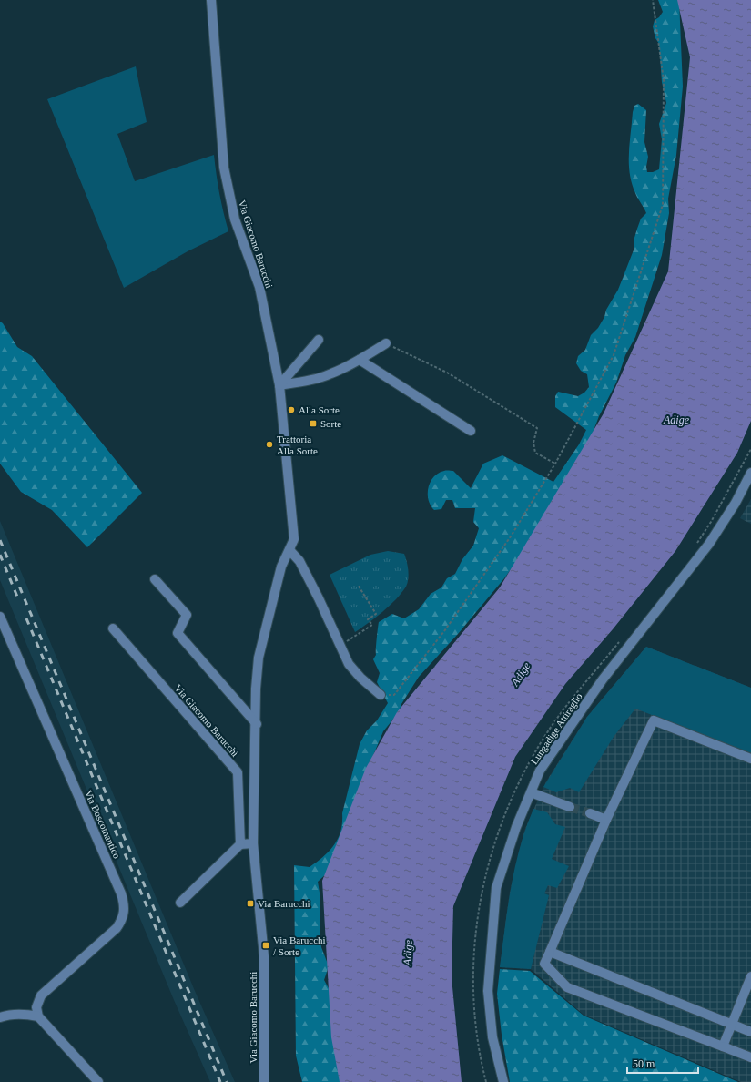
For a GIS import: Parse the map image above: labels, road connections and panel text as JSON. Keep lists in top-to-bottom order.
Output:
{
  "streets": {
    "street": ["Via Giacomo Barucchi", "Lungadige Attiraglio", "Via Boscomantico"]
  },
  "water": ["Adige"],
  "places": {
    "other": ["Alla Sorte", "Trattoria Alla Sorte"],
    "transit": ["Sorte", "Via Barucchi", "Via Barucchi / Sorte"]
  },
  "scale_bar": "50 m"
}
